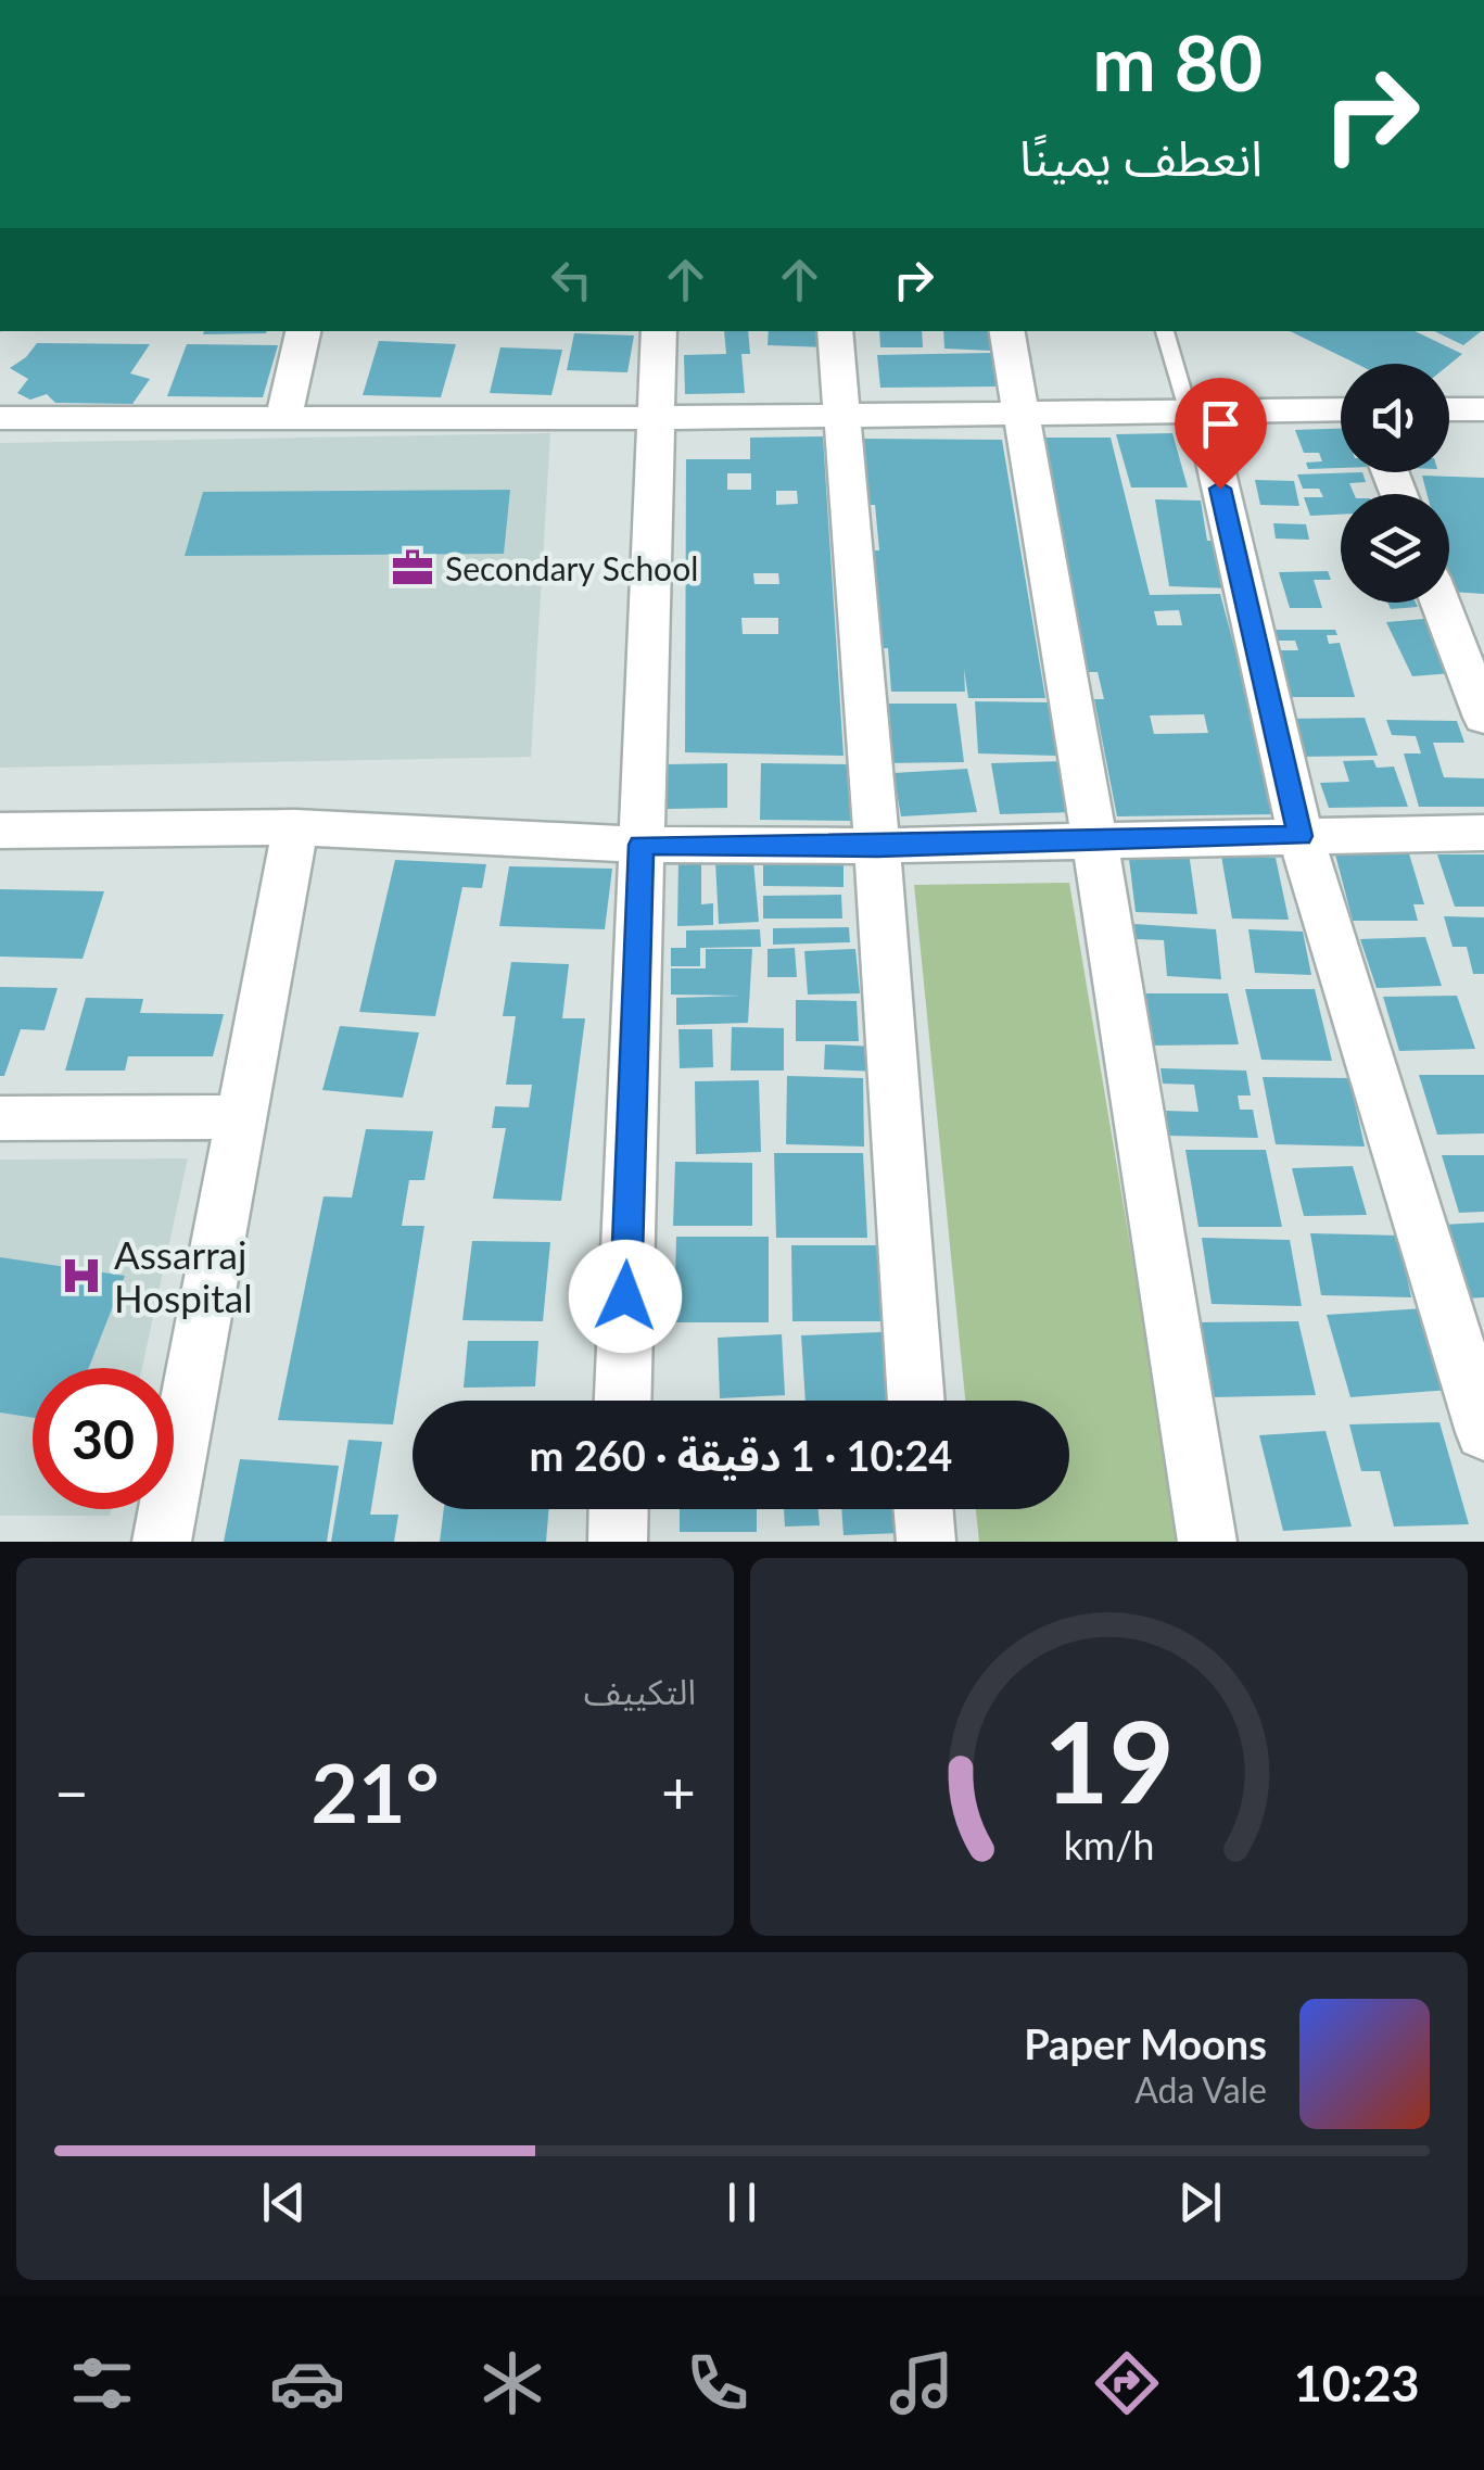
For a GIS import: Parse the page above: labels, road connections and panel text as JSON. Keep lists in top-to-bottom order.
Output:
{
  "places": {
    "office": ["Secondary School"],
    "hospital": ["Assarraj Hospital"]
  },
  "page": {
    "turn": ["80 m", "انعطف يمينًا"],
    "limit": "30",
    "trip": "10:24 · 1 دقيقة · 260 m",
    "tile": "التكييف",
    "heat": ["−", "21°", "+"],
    "song": ["Paper Moons", "Ada Vale"],
    "tabs": "10:23",
    "gauge": ["19", "km/h"]
  }
}
